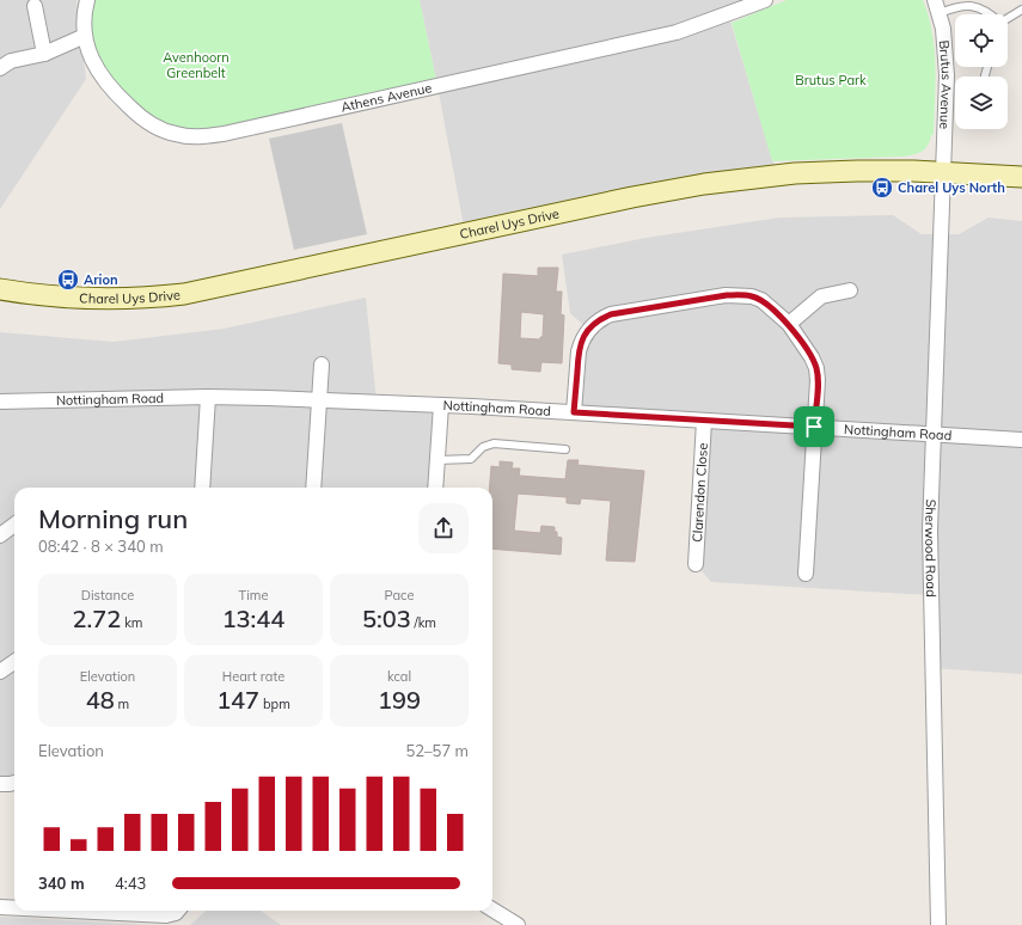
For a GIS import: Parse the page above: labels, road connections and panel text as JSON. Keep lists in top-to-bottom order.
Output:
{
  "streets": {
    "main road": ["Charel Uys Drive"],
    "street": [
      "Brutus Avenue",
      "Athens Avenue",
      "Nottingham Road",
      "Clarendon Close",
      "Sherwood Road"
    ]
  },
  "crossings": [
    ["Brutus Avenue", "Charel Uys Drive"],
    ["Brutus Avenue", "Sherwood Road"],
    ["Charel Uys Drive", "Sherwood Road"],
    ["Nottingham Road", "Clarendon Close"],
    ["Nottingham Road", "Sherwood Road"]
  ],
  "parks": ["Avenhoorn Greenbelt", "Brutus Park"],
  "places": {
    "bus stop": ["Charel Uys North", "Arion"]
  },
  "page": {
    "heading": ["Morning run", "08:42 · 8 × 340 m"],
    "stats": [
      ["Distance", "2.72 km"],
      ["Time", "13:44"],
      ["Pace", "5:03 /km"],
      ["Elevation", "48 m"],
      ["Heart rate", "147 bpm"],
      ["kcal", "199"]
    ],
    "chart": ["Elevation", "52–57 m"],
    "list": [
      {
        "name": "340 m",
        "note": "4:43"
      }
    ]
  }
}
